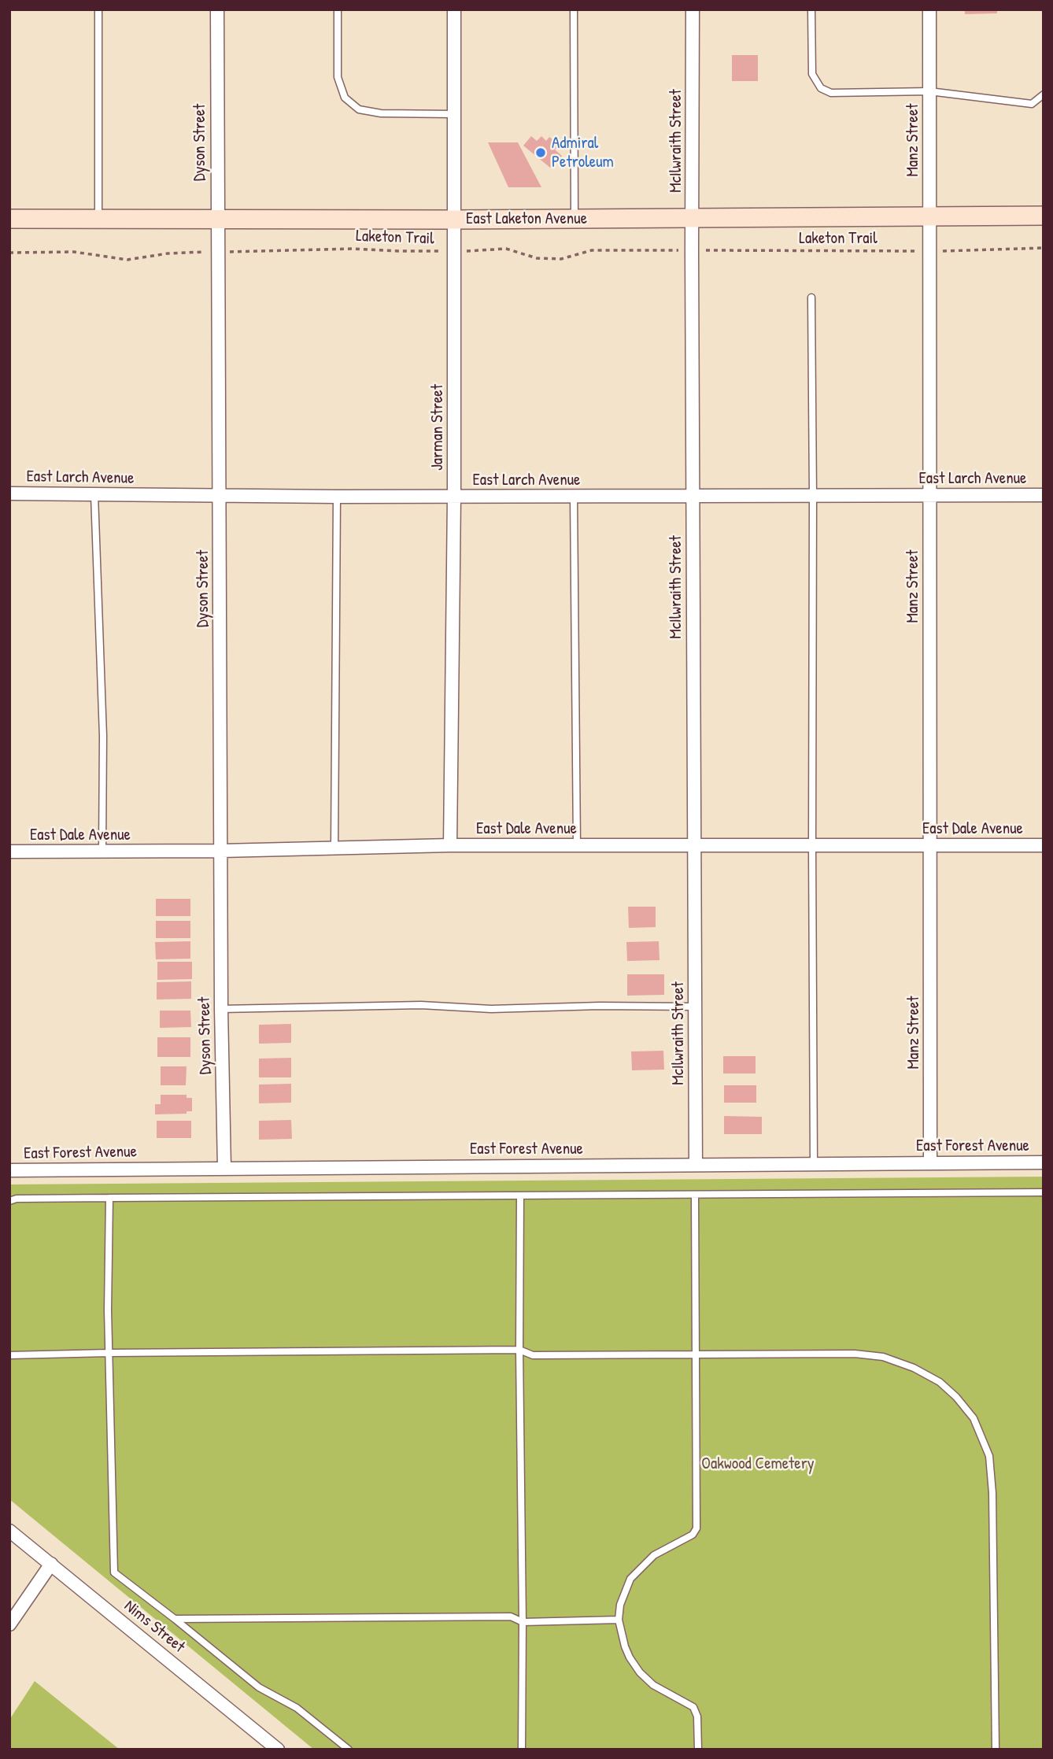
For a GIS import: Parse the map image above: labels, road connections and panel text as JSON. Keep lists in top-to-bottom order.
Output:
{
  "streets": {
    "main road": ["East Laketon Avenue"],
    "street": [
      "Manz Street",
      "McIlwraith Street",
      "Dyson Street",
      "Jarman Street",
      "East Larch Avenue",
      "East Dale Avenue",
      "East Forest Avenue",
      "Nims Street"
    ],
    "path": ["Laketon Trail"]
  },
  "crossings": [
    ["Manz Street", "East Laketon Avenue"],
    ["Manz Street", "Laketon Trail"],
    ["Manz Street", "East Larch Avenue"],
    ["Manz Street", "East Dale Avenue"],
    ["Manz Street", "East Forest Avenue"],
    ["McIlwraith Street", "East Laketon Avenue"],
    ["McIlwraith Street", "Laketon Trail"],
    ["McIlwraith Street", "East Larch Avenue"],
    ["McIlwraith Street", "East Dale Avenue"],
    ["McIlwraith Street", "East Forest Avenue"],
    ["Dyson Street", "East Laketon Avenue"],
    ["Dyson Street", "Laketon Trail"],
    ["Dyson Street", "East Larch Avenue"],
    ["Dyson Street", "East Dale Avenue"],
    ["Dyson Street", "East Forest Avenue"],
    ["East Laketon Avenue", "Jarman Street"],
    ["Laketon Trail", "Jarman Street"],
    ["Jarman Street", "East Larch Avenue"],
    ["Jarman Street", "East Dale Avenue"]
  ],
  "parks": ["Oakwood Cemetery"],
  "places": ["Admiral Petroleum"]
}
